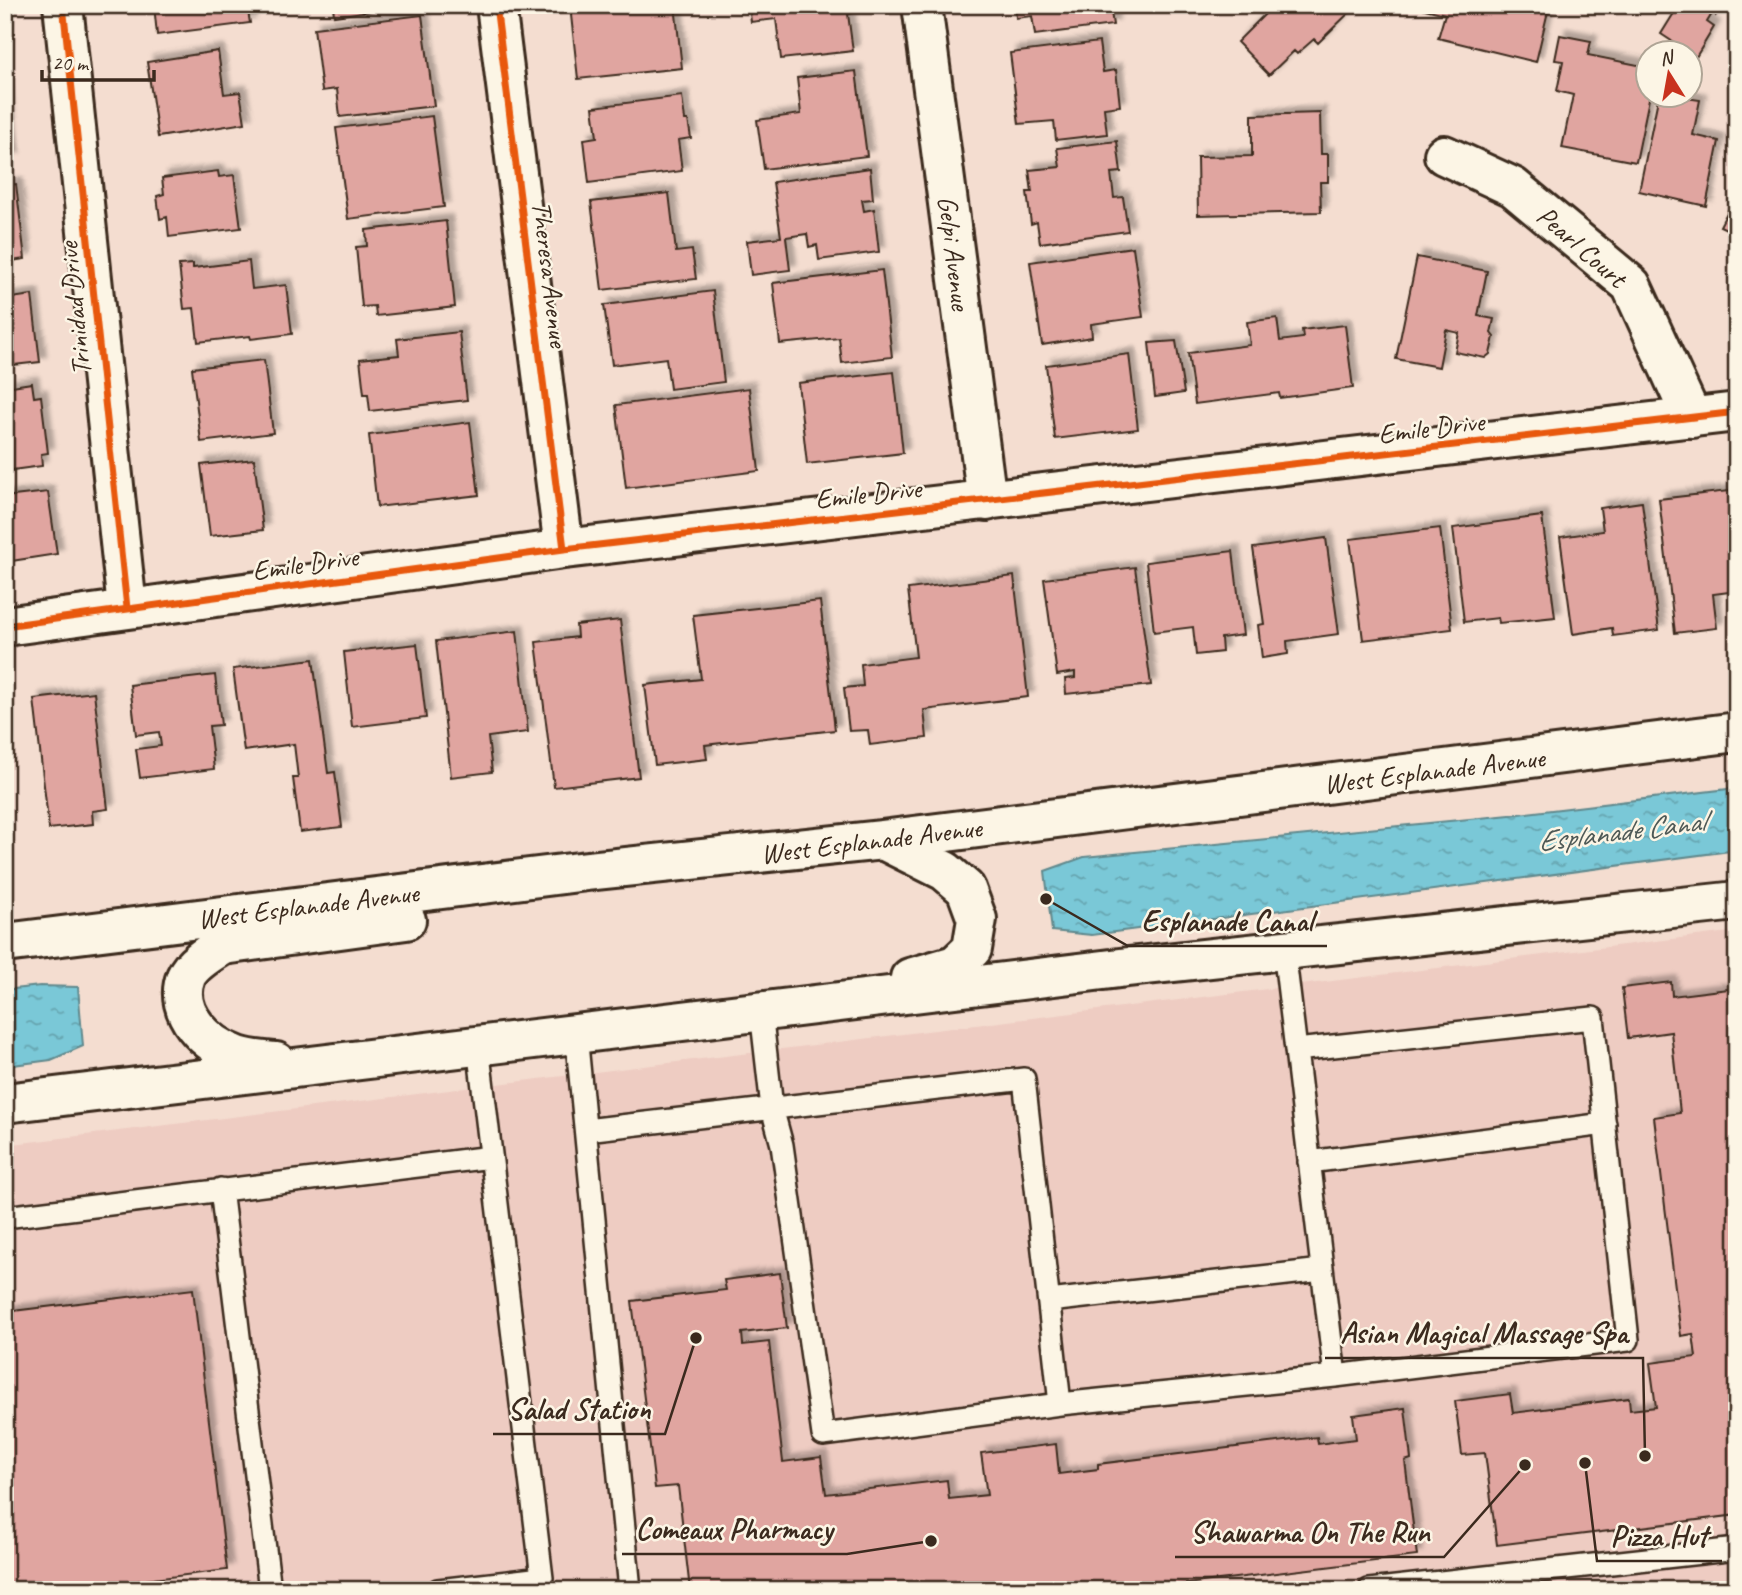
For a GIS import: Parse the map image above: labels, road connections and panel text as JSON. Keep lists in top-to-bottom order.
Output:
{
  "streets": {
    "main road": [
      "Pearl Court",
      "Gelpi Avenue",
      "Theresa Avenue",
      "Trinidad Drive",
      "Emile Drive",
      "West Esplanade Avenue"
    ]
  },
  "crossings": [
    ["Pearl Court", "Emile Drive"],
    ["Gelpi Avenue", "Emile Drive"],
    ["Theresa Avenue", "Emile Drive"],
    ["Trinidad Drive", "Emile Drive"]
  ],
  "water": ["Esplanade Canal"],
  "places": [
    "Esplanade Canal",
    "Salad Station",
    "Asian Magical Massage Spa",
    "Pizza Hut",
    "Shawarma On The Run",
    "Comeaux Pharmacy"
  ],
  "scale_bar": "20 m",
  "north": "top"
}
